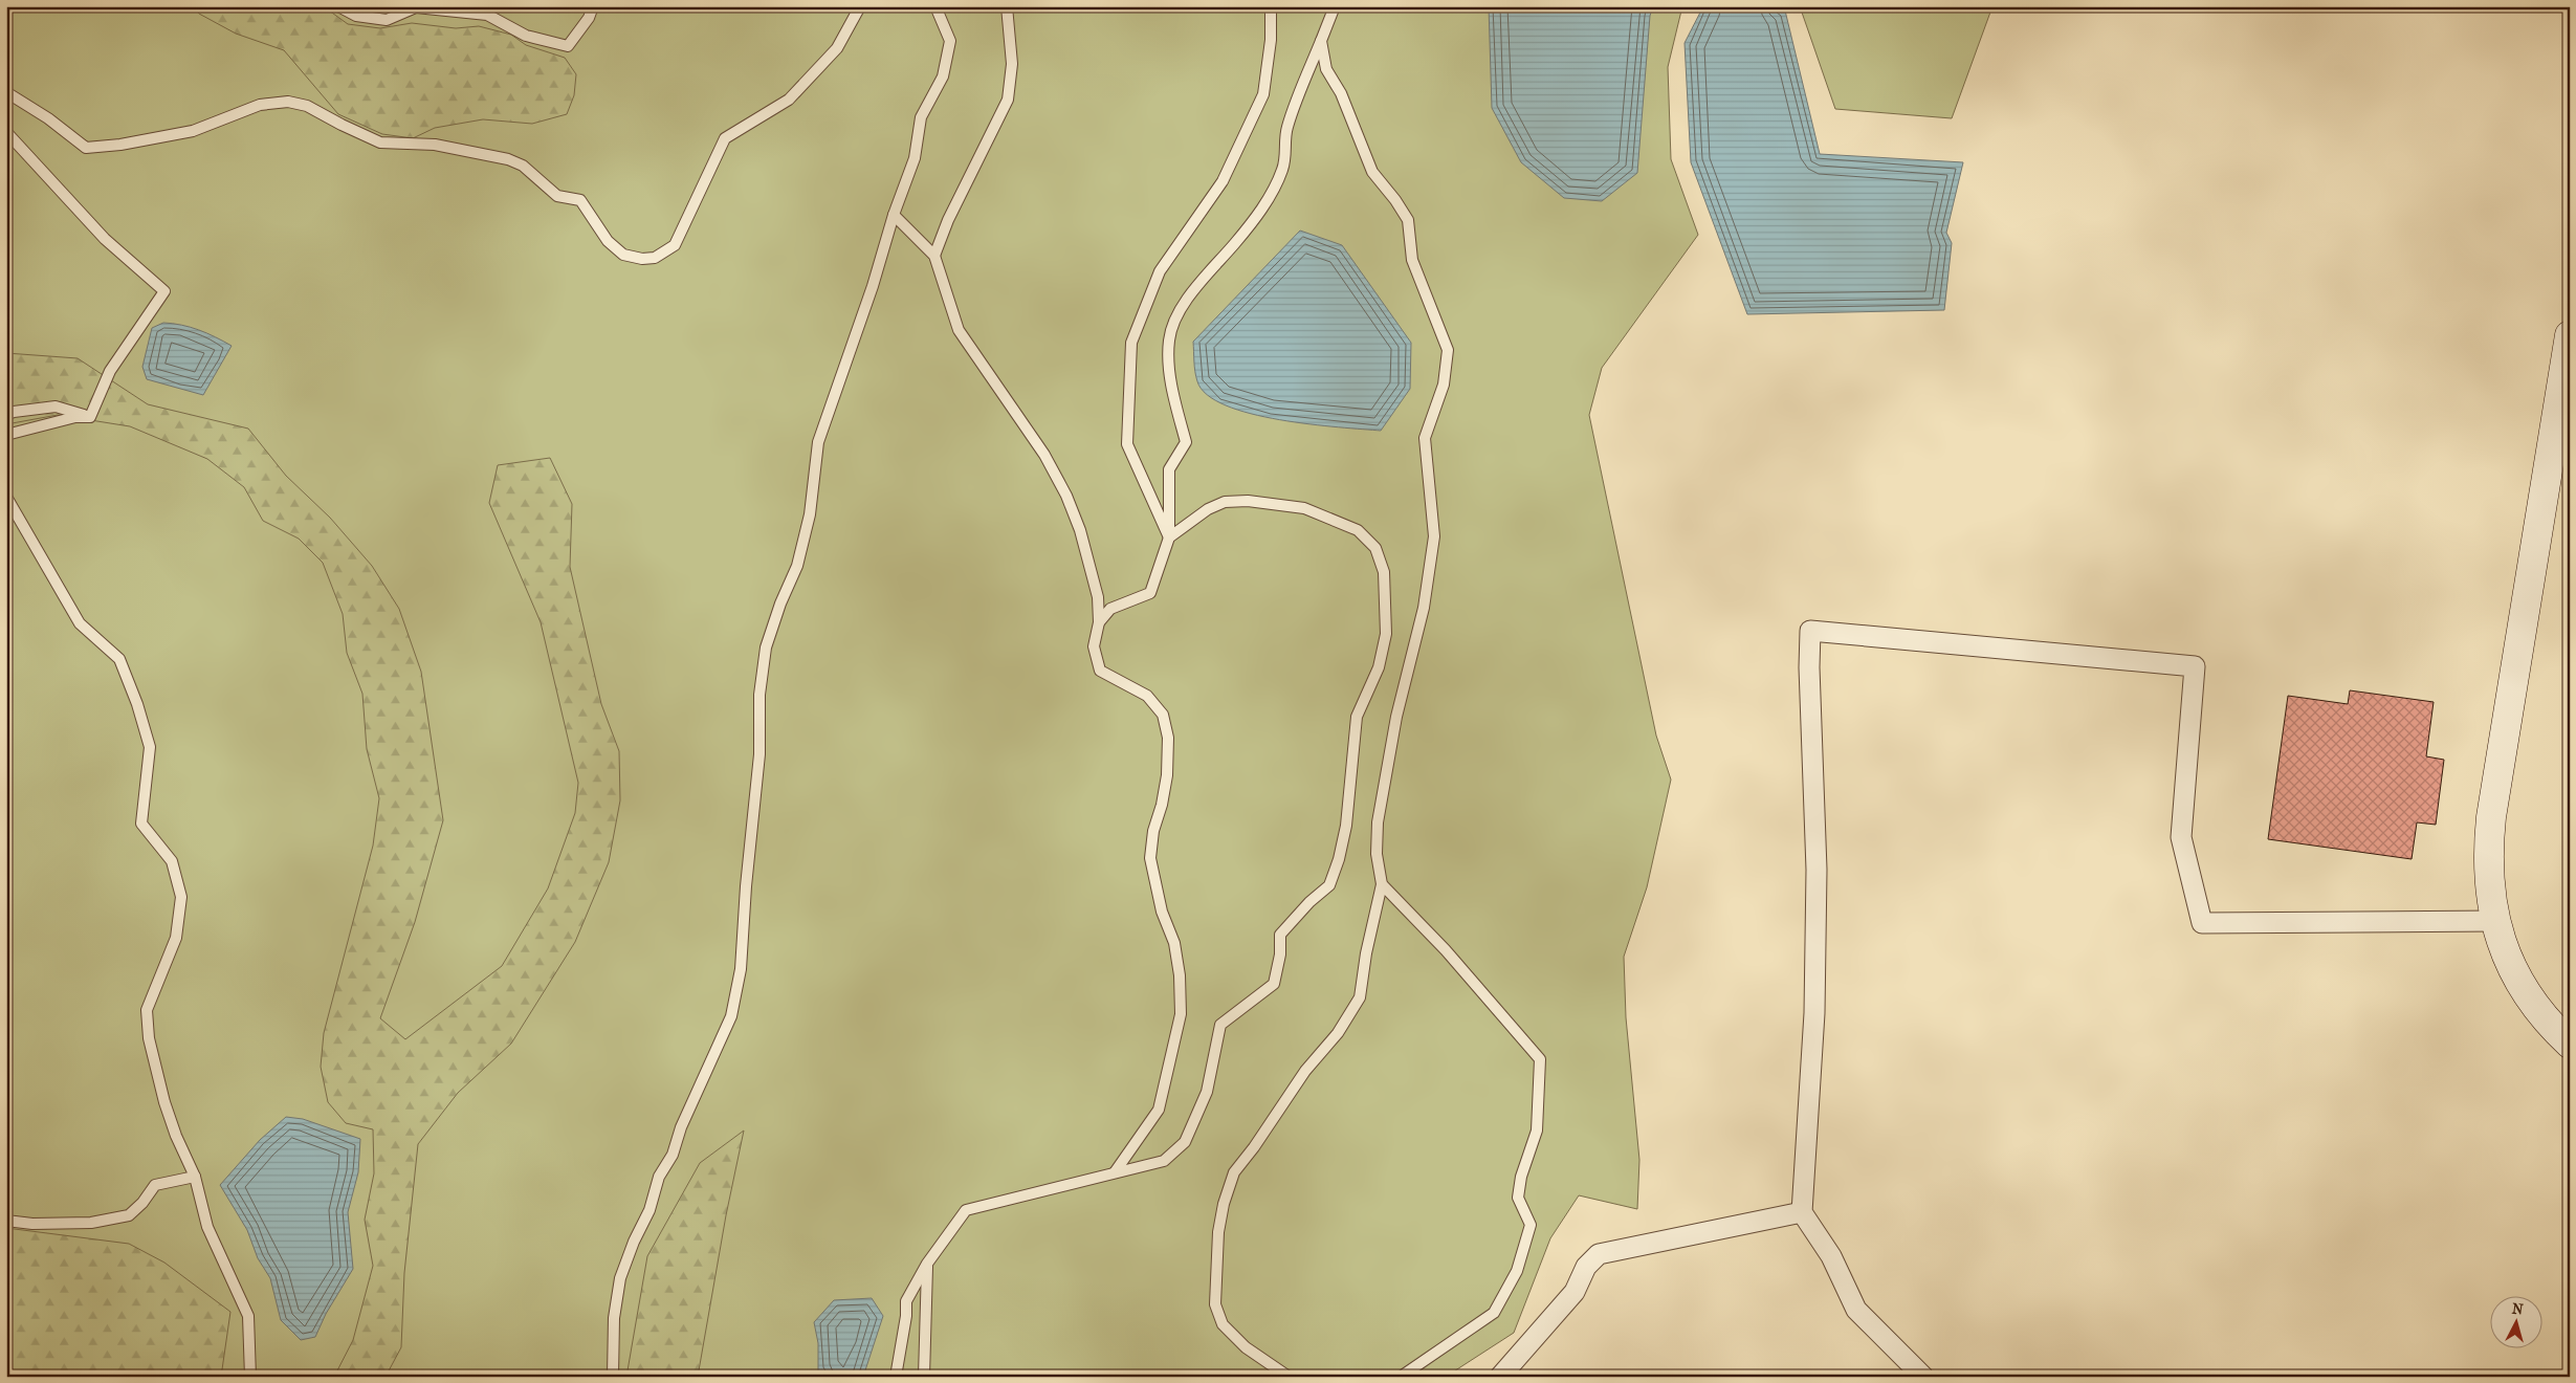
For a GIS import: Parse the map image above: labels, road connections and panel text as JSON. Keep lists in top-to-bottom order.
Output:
{
  "north": "top"
}
